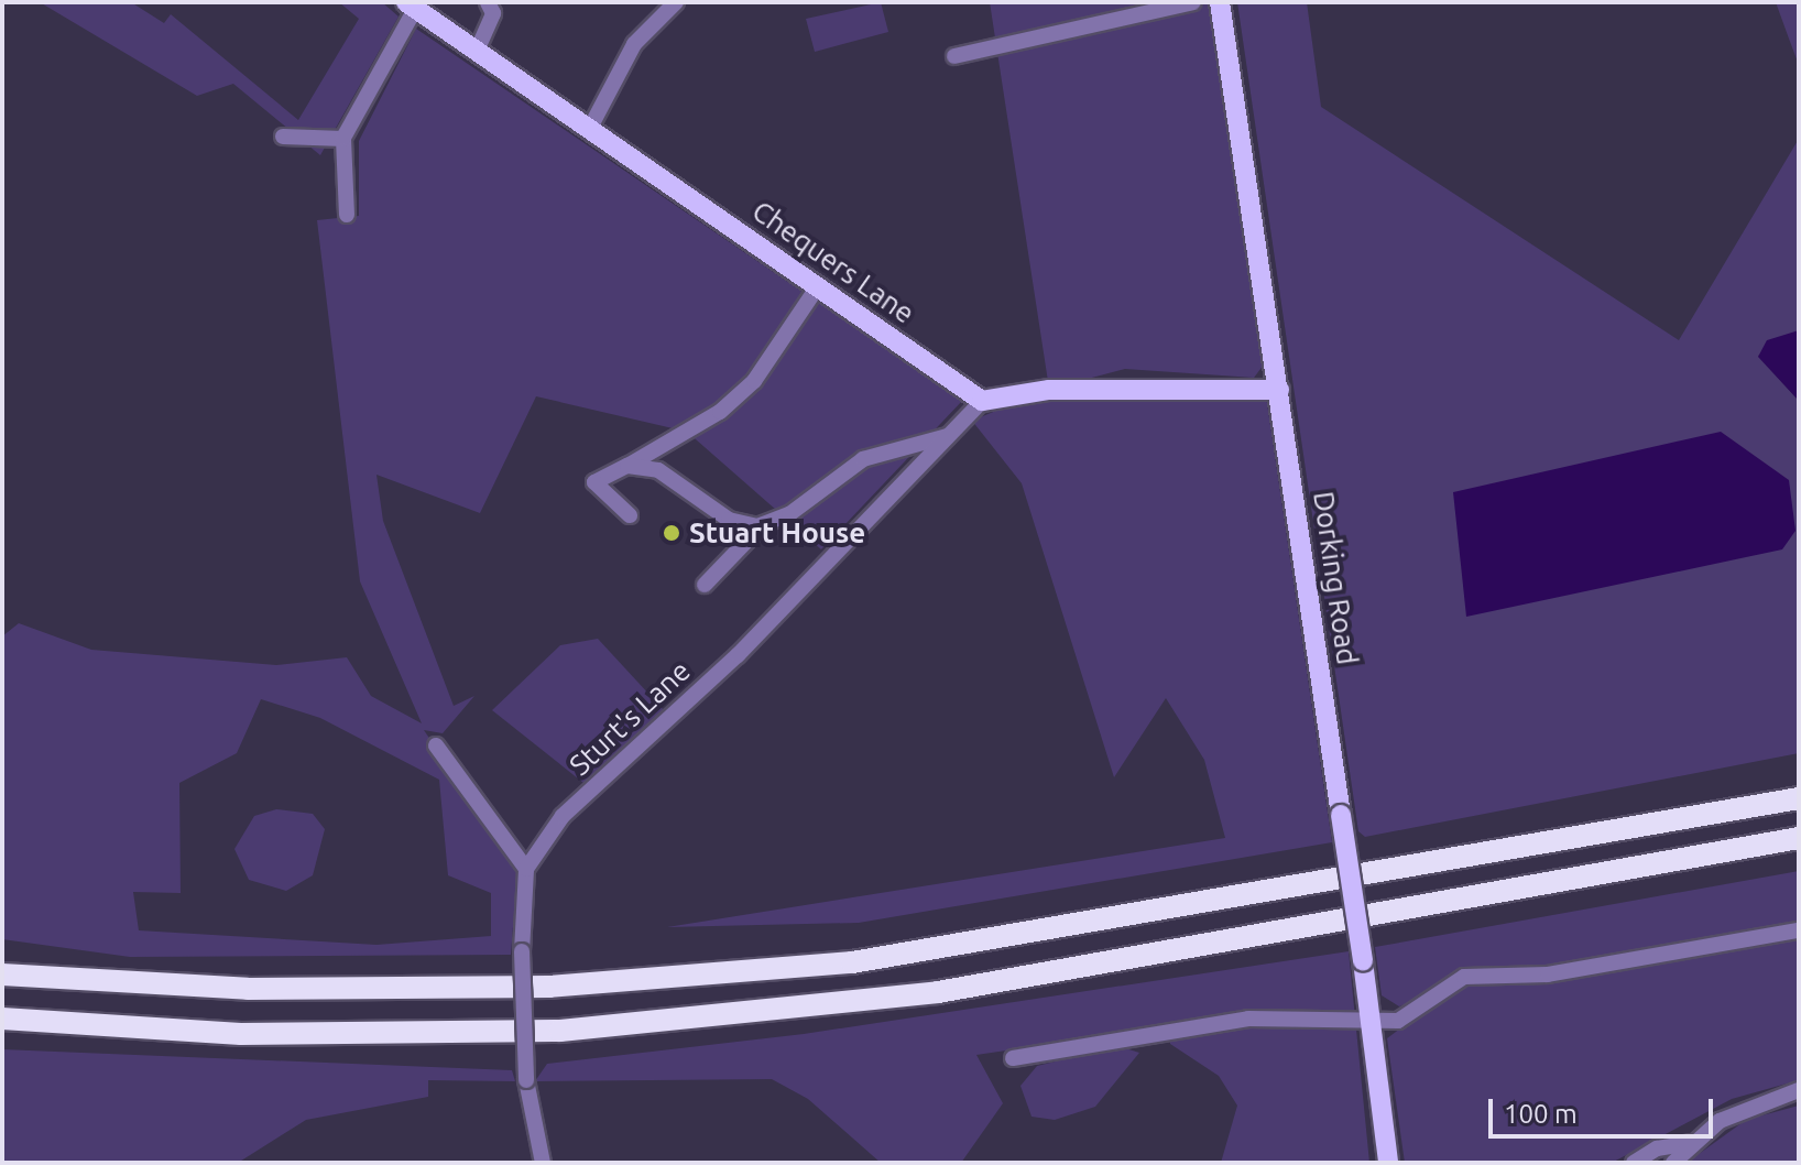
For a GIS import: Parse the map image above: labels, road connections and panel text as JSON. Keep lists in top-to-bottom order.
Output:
{
  "streets": {
    "main road": ["Chequers Lane", "Dorking Road"],
    "street": ["Sturt's Lane"]
  },
  "crossings": [
    ["Chequers Lane", "Sturt's Lane"]
  ],
  "places": ["Stuart House"],
  "scale_bar": "100 m"
}
